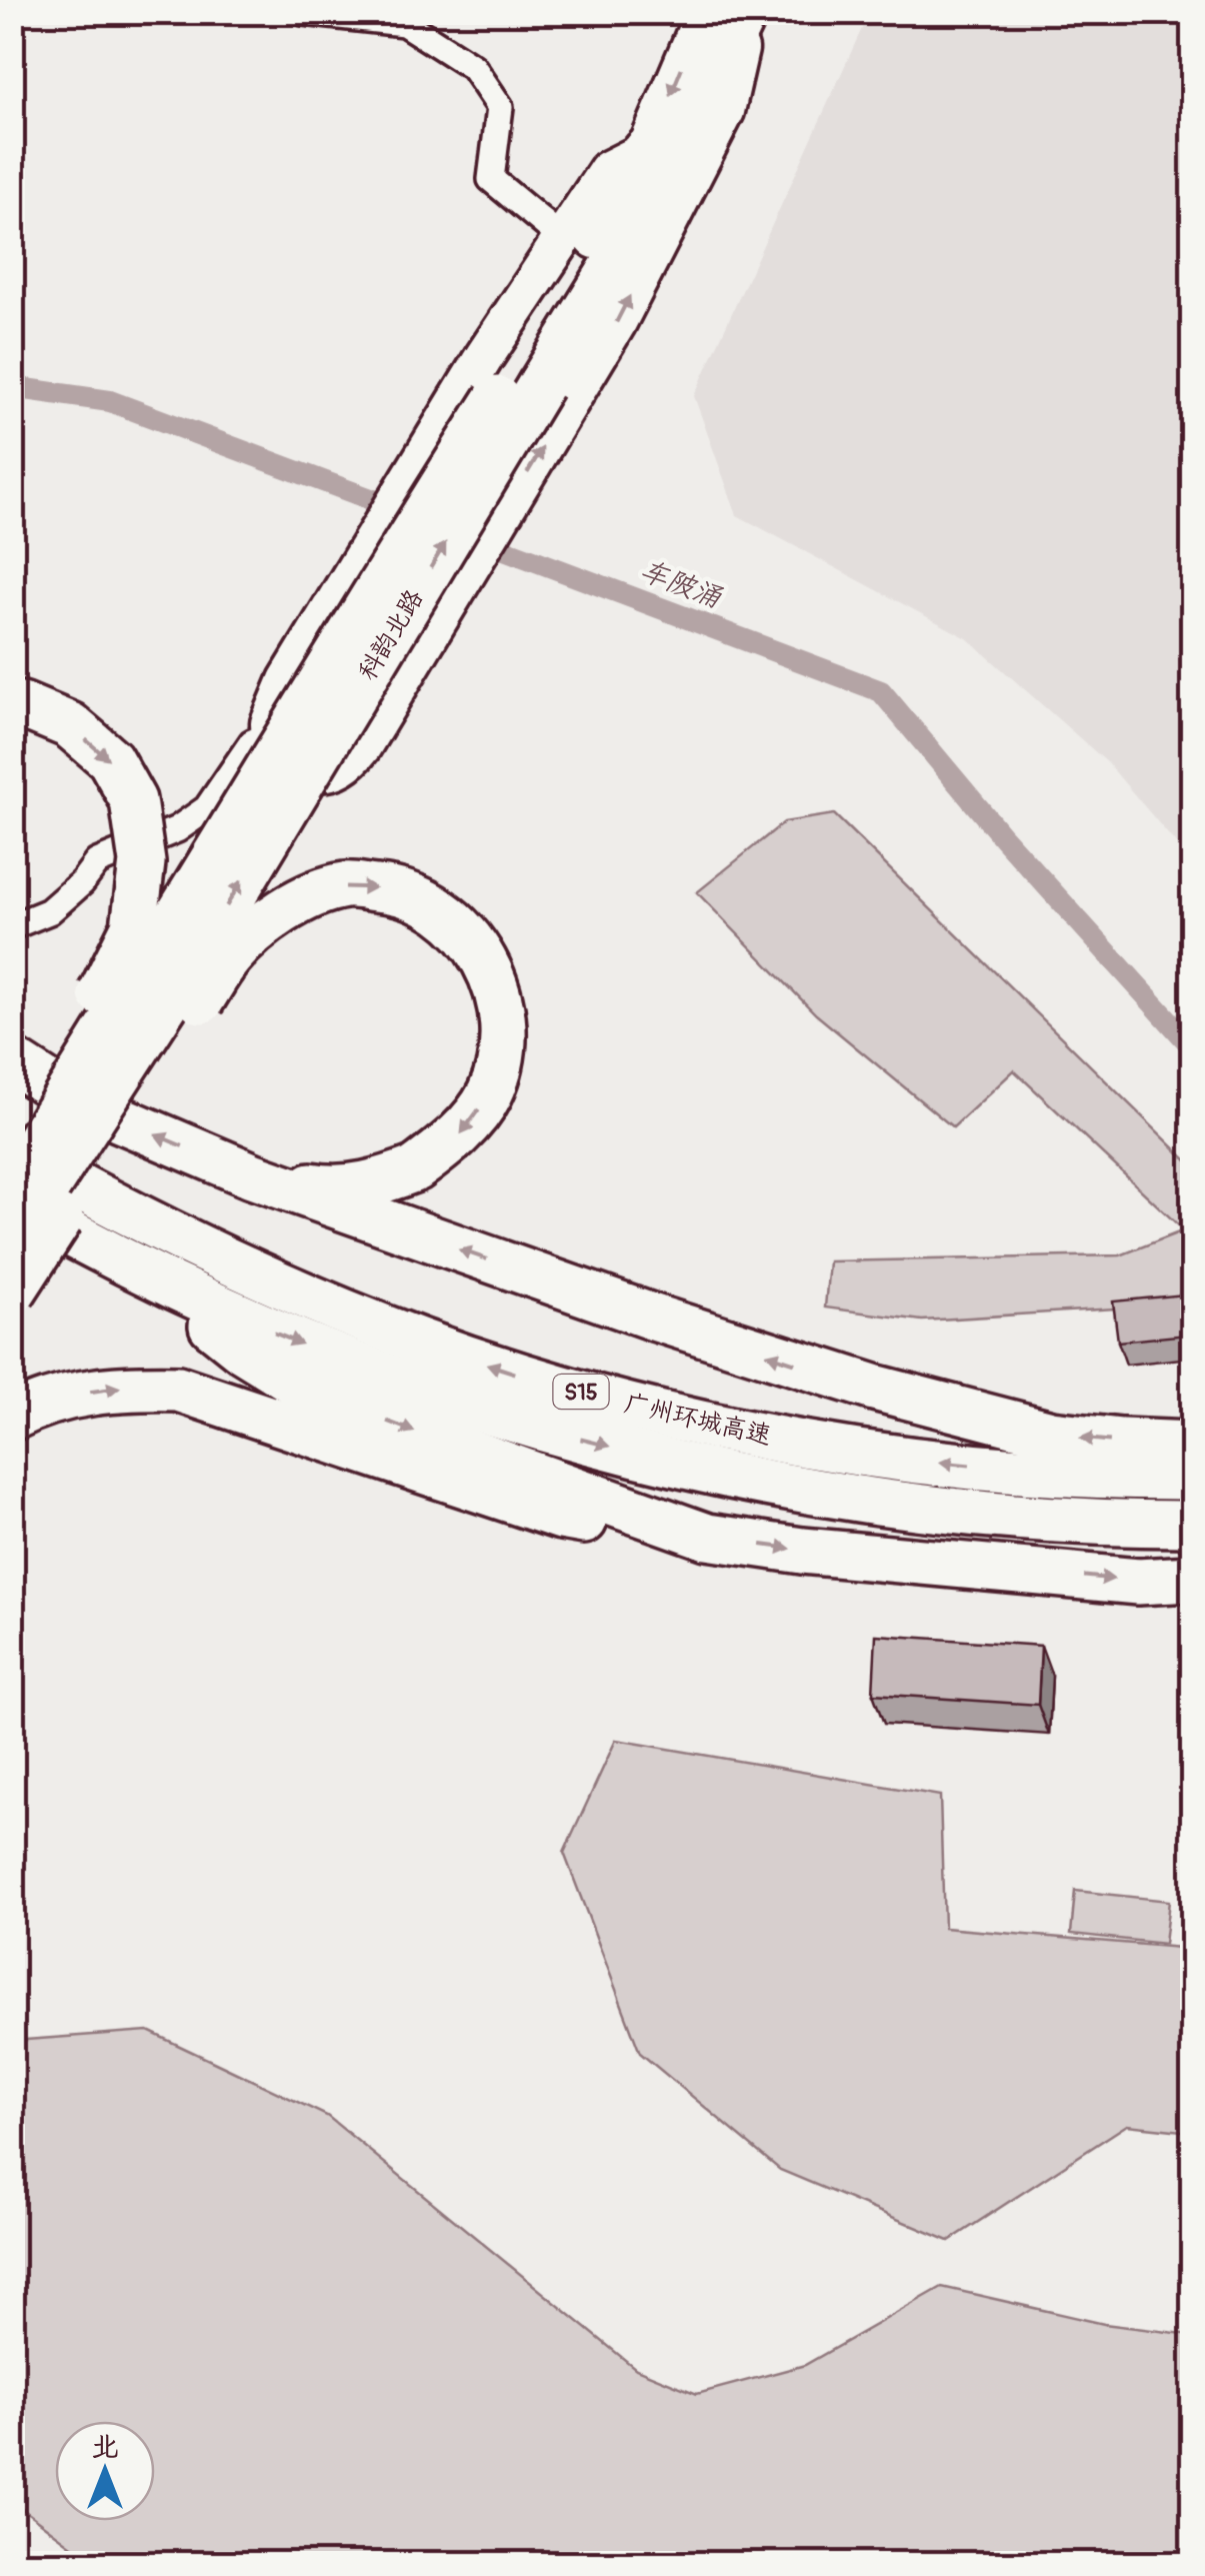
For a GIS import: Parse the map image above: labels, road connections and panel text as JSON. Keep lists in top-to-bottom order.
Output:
{
  "streets": {
    "highway": ["科韵北路", "S15", "广州环城高速"]
  },
  "water": ["车陂涌"],
  "north": "top"
}
